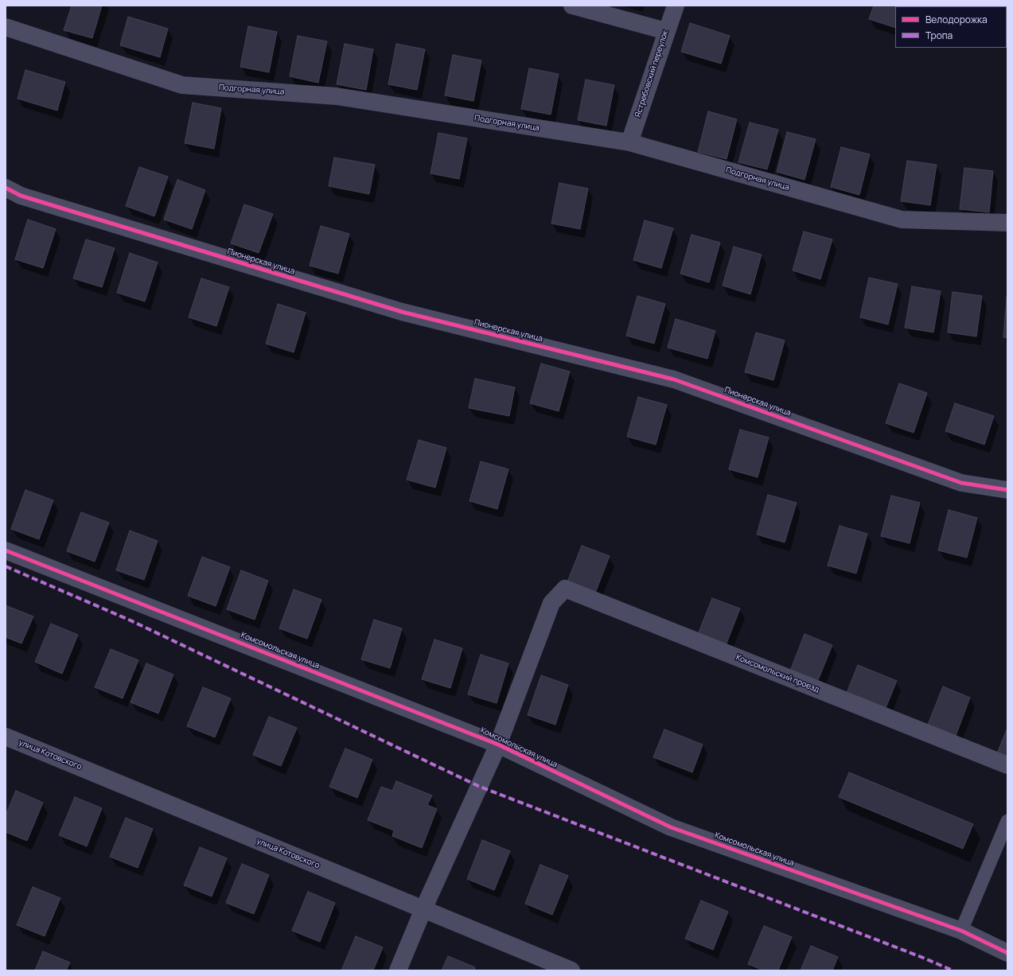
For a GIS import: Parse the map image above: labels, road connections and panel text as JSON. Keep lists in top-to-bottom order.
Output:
{
  "streets": {
    "street": [
      "Ястребовский переулок",
      "Подгорная улица",
      "Пионерская улица",
      "Комсомольская улица",
      "Комсомольский проезд",
      "улица Котовского"
    ]
  },
  "crossings": [
    ["Ястребовский переулок", "Подгорная улица"],
    ["Комсомольская улица", "Комсомольский проезд"]
  ],
  "legend": ["Велодорожка", "Тропа"]
}
